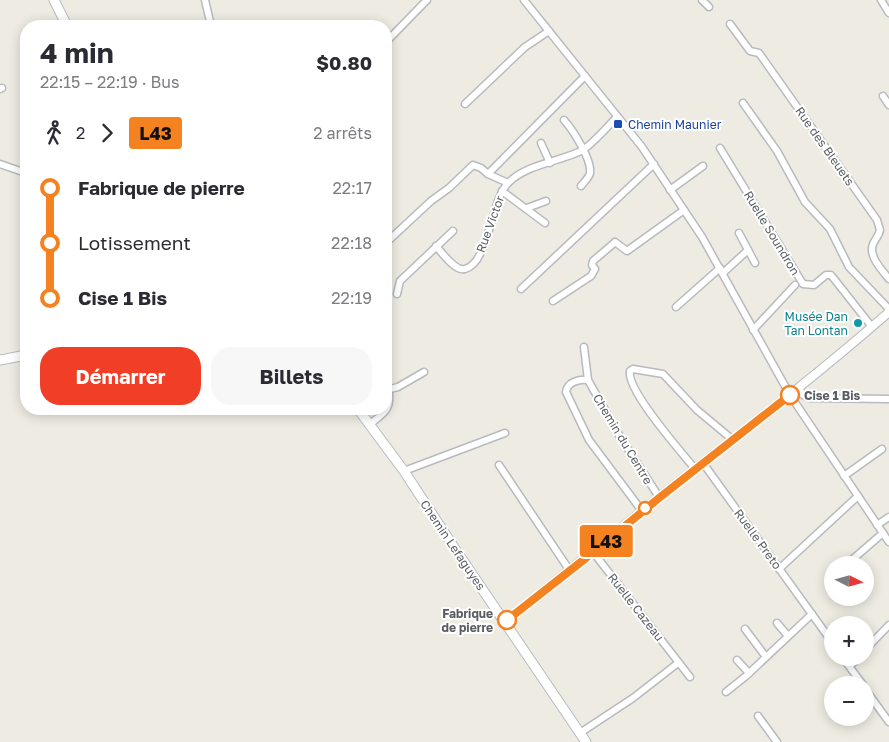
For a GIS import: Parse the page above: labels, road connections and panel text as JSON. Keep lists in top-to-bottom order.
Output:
{
  "streets": {
    "main road": ["Chemin Lefaguyes"],
    "street": [
      "Rue des Bleuets",
      "Rue Victor",
      "Ruelle Soundron",
      "Chemin du Centre",
      "Ruelle Preto",
      "Ruelle Cazeau"
    ]
  },
  "places": {
    "transit": ["Chemin Maunier"],
    "other": ["Musée Dan Tan Lontan", "Cise 1 Bis", "Fabrique de pierre"]
  },
  "lines": ["bus line L43"],
  "north": "right",
  "page": {
    "on_map": "L43",
    "heading": ["4 min", "22:15 – 22:19 · Bus", "$0.80"],
    "legs": ["2", "L43", "2 arrêts"],
    "list": [
      {
        "name": "Fabrique de pierre",
        "value": "22:17"
      },
      {
        "name": "Lotissement",
        "value": "22:18"
      },
      {
        "name": "Cise 1 Bis",
        "value": "22:19"
      }
    ],
    "buttons": ["Démarrer", "Billets"],
    "map_buttons": ["+", "−"]
  }
}
